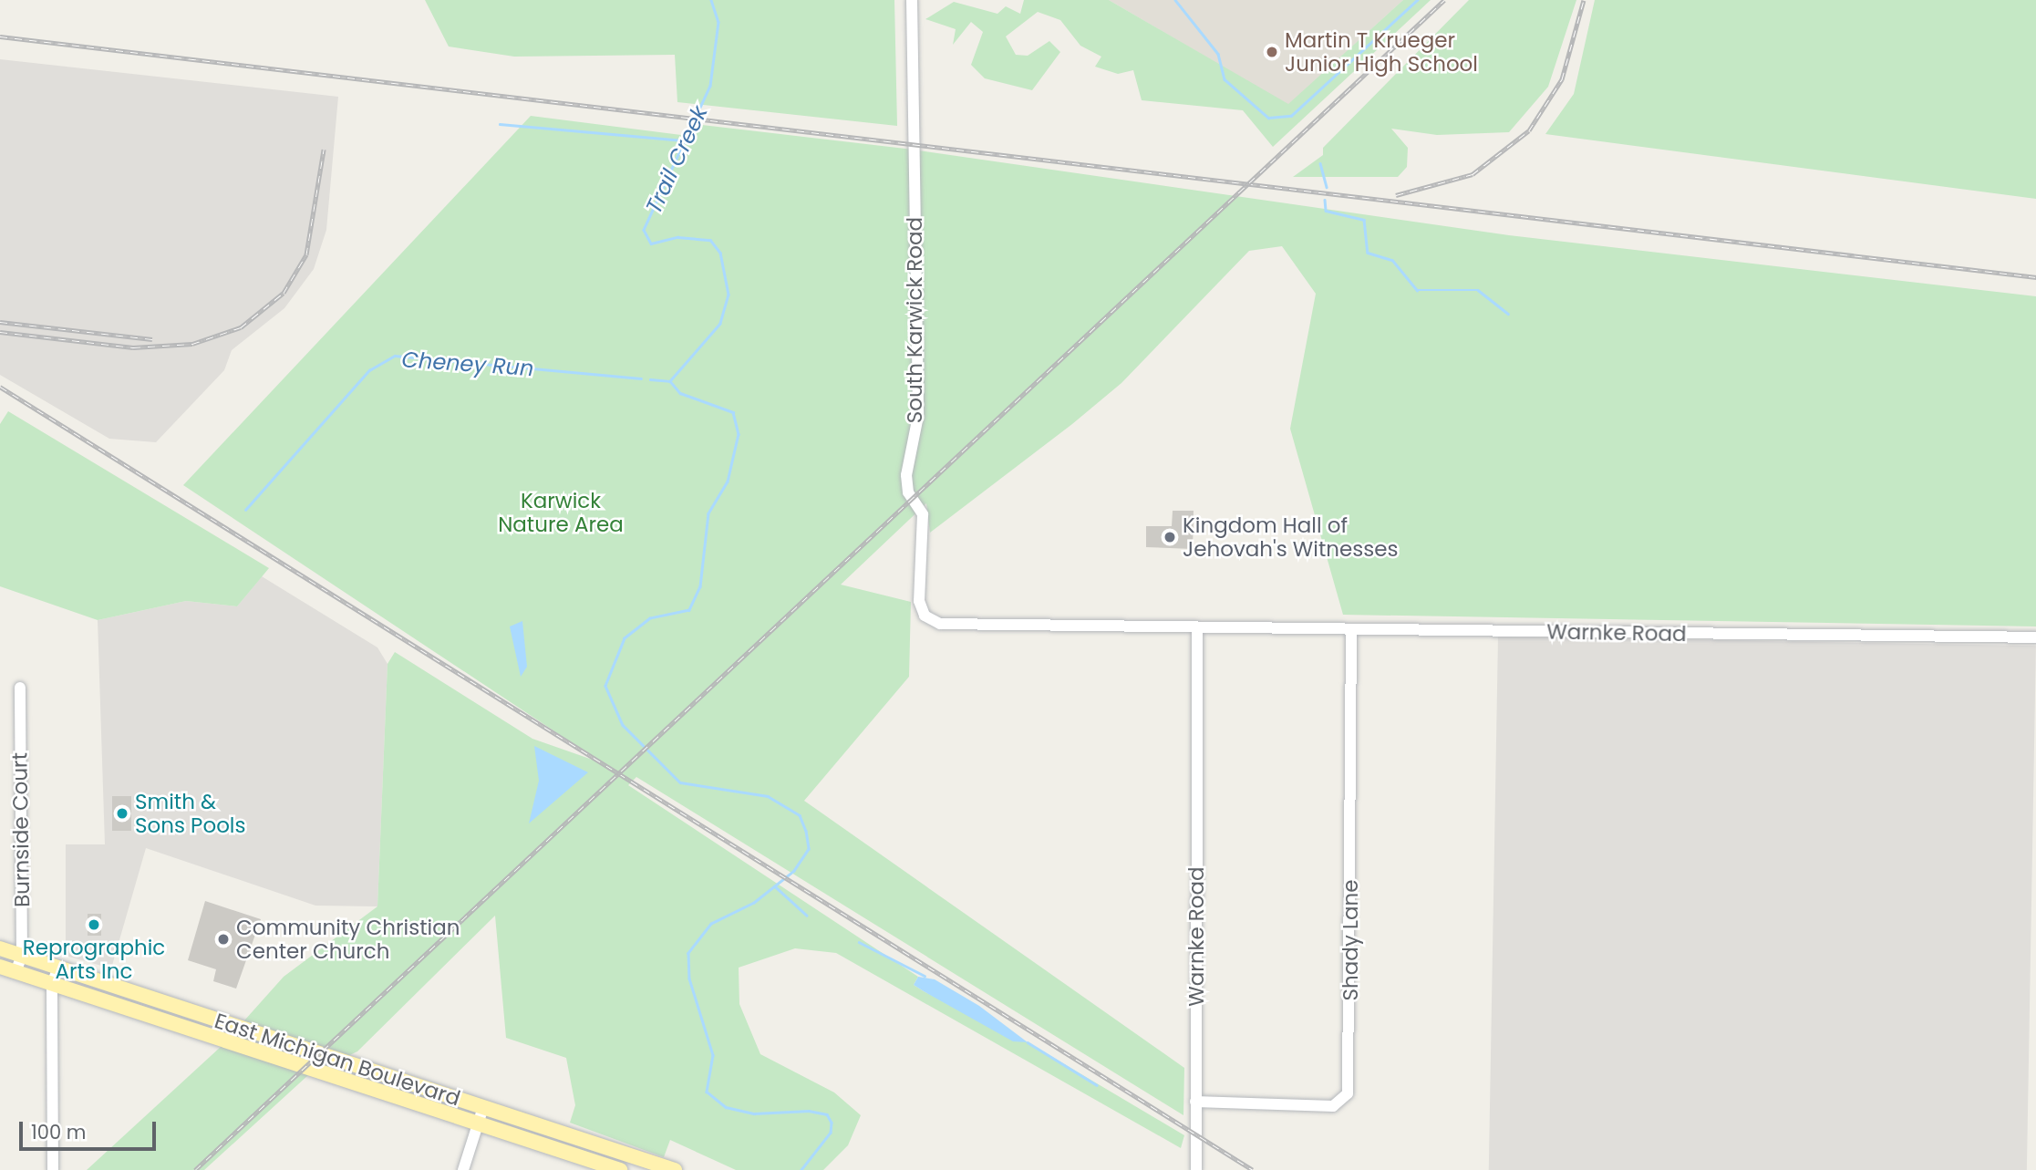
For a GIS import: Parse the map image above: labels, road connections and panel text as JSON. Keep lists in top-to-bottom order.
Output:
{
  "streets": {
    "main road": ["East Michigan Boulevard"],
    "street": [
      "South Karwick Road",
      "Warnke Road",
      "Burnside Court",
      "Shady Lane"
    ]
  },
  "crossings": [
    ["South Karwick Road", "Warnke Road"],
    ["Warnke Road", "Shady Lane"],
    ["Burnside Court", "East Michigan Boulevard"]
  ],
  "water": ["Trail Creek", "Cheney Run"],
  "parks": ["Karwick Nature Area"],
  "places": [
    "Martin T Krueger Junior High School",
    "Kingdom Hall of Jehovah's Witnesses",
    "Smith & Sons Pools",
    "Reprographic Arts Inc",
    "Community Christian Center Church"
  ],
  "scale_bar": "100 m"
}
